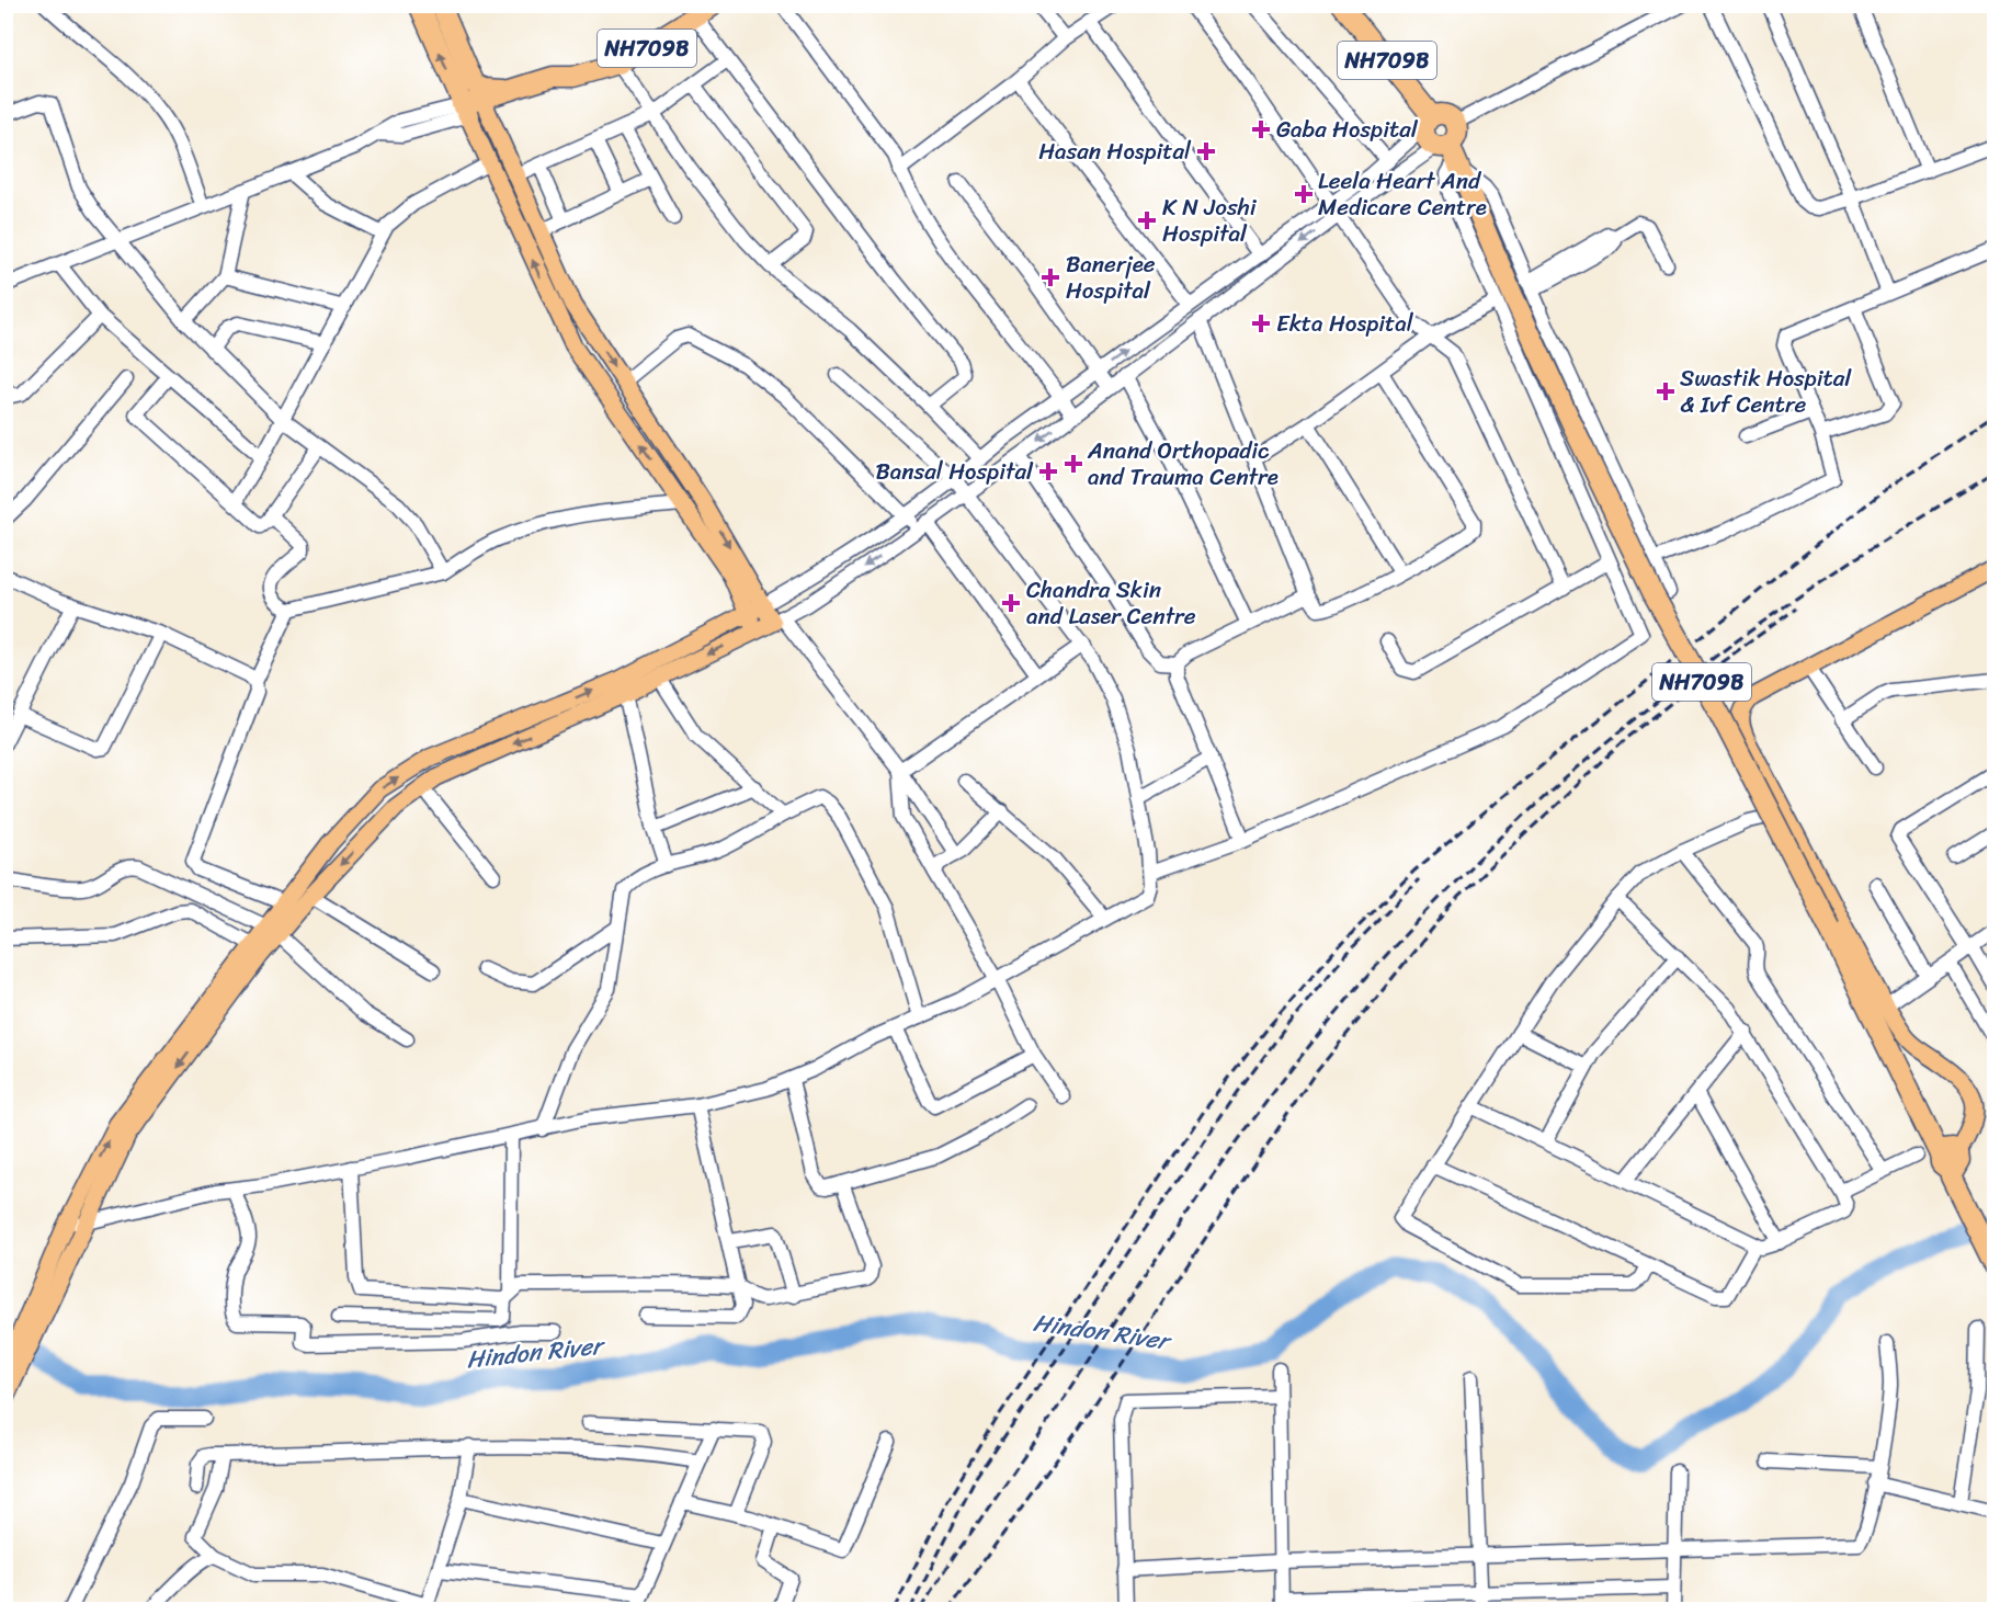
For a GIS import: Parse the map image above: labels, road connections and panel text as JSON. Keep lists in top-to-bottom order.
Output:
{
  "streets": {
    "highway": ["NH709B"]
  },
  "water": ["Hindon River"],
  "places": {
    "health": [
      "Gaba Hospital",
      "Hasan Hospital",
      "Leela Heart And Medicare Centre",
      "K N Joshi Hospital",
      "Banerjee Hospital",
      "Ekta Hospital",
      "Swastik Hospital & Ivf Centre",
      "Anand Orthopadic and Trauma Centre",
      "Bansal Hospital",
      "Chandra Skin and Laser Centre"
    ]
  }
}
